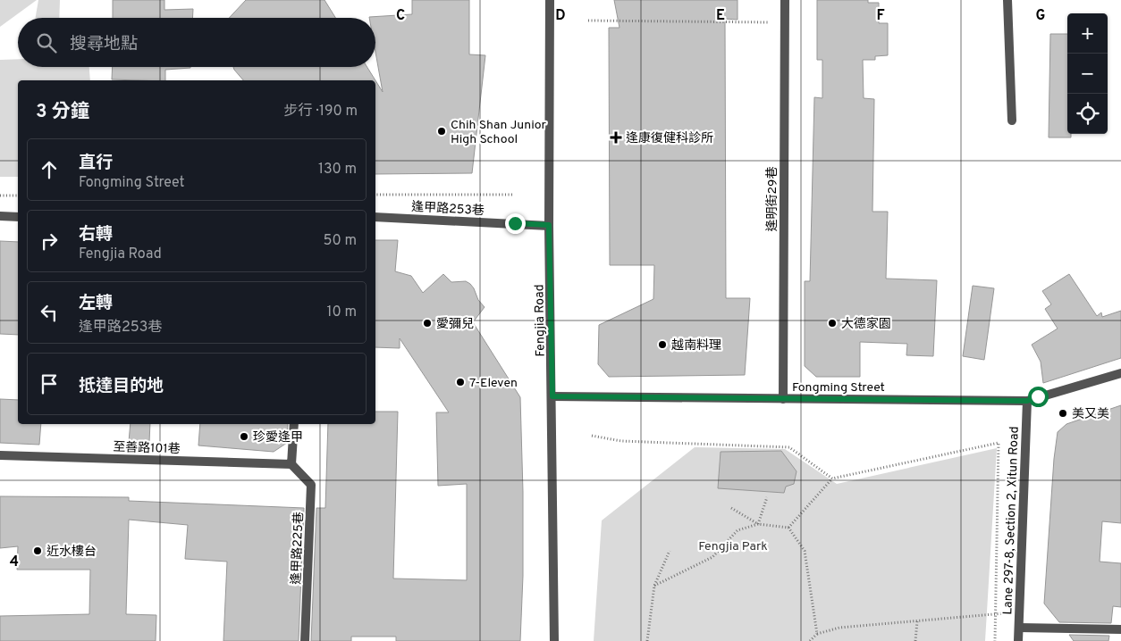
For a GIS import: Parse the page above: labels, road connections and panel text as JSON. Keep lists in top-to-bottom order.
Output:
{
  "streets": {
    "street": [
      "逢明街29巷",
      "逢甲路253巷",
      "Fengjia Road",
      "Fongming Street",
      "至善路101巷",
      "Lane 297-8, Section 2, Xitun Road",
      "逢甲路225巷"
    ]
  },
  "crossings": [
    ["逢明街29巷", "Fongming Street"],
    ["逢甲路253巷", "Fengjia Road"],
    ["Fengjia Road", "Fongming Street"],
    ["Fongming Street", "Lane 297-8, Section 2, Xitun Road"],
    ["至善路101巷", "逢甲路225巷"]
  ],
  "parks": ["Fengjia Park"],
  "places": {
    "other": [
      "Chih Shan Junior High School",
      "愛彌兒",
      "大德家園",
      "越南料理",
      "7-Eleven",
      "美又美",
      "珍愛逢甲",
      "近水樓台"
    ],
    "health": ["逢康復健科診所"]
  },
  "page": {
    "map_buttons": ["+", "−"],
    "search": "搜尋地點",
    "heading": ["3 分鐘", "步行 · 190 m"],
    "list": [
      ["直行", "Fongming Street", "130 m"],
      ["右轉", "Fengjia Road", "50 m"],
      ["左轉", "逢甲路253巷", "10 m"],
      "抵達目的地"
    ]
  },
  "grid": {
    "columns": [
      "C",
      "D",
      "E",
      "F",
      "G"
    ],
    "rows": ["4"]
  }
}
